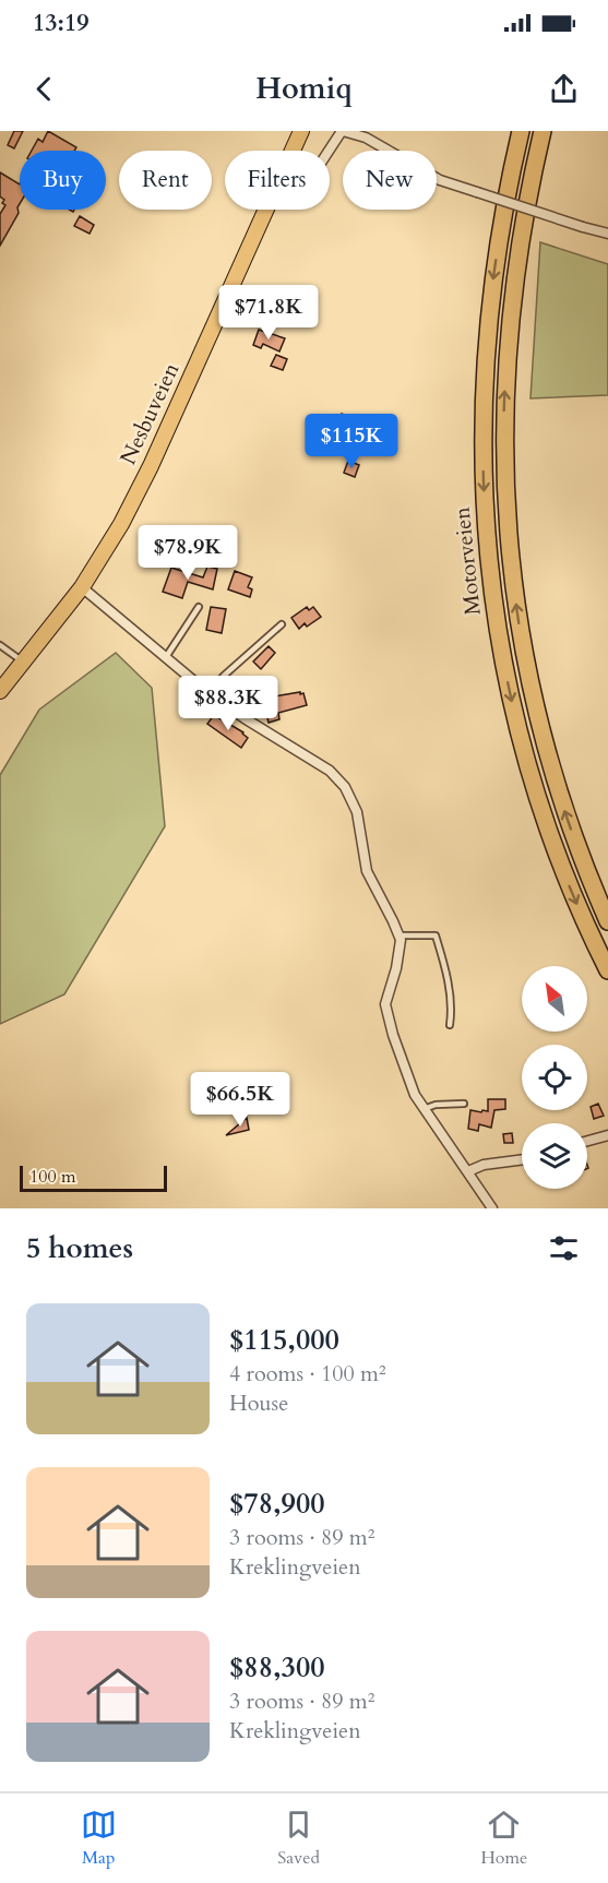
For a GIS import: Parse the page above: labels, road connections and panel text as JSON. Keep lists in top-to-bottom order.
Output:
{
  "streets": {
    "highway": ["Motorveien"],
    "main road": ["Nesbuveien"]
  },
  "scale_bar": "100 m",
  "north": "top left",
  "page": {
    "status": "13:19",
    "header": "Homiq",
    "chip": [
      "Buy",
      "Rent",
      "Filters",
      "New"
    ],
    "price": [
      "$71.8K",
      "$115K",
      "$78.9K",
      "$88.3K",
      "$66.5K"
    ],
    "scale": "100 m",
    "heading": "5 homes",
    "list": [
      {
        "name": "$115,000",
        "note": "4 rooms · 100 m² · House"
      },
      {
        "name": "$78,900",
        "note": "3 rooms · 89 m² · Kreklingveien"
      },
      {
        "name": "$88,300",
        "note": "3 rooms · 89 m² · Kreklingveien"
      }
    ],
    "tabs": ["Map", "Saved", "Home"]
  }
}
